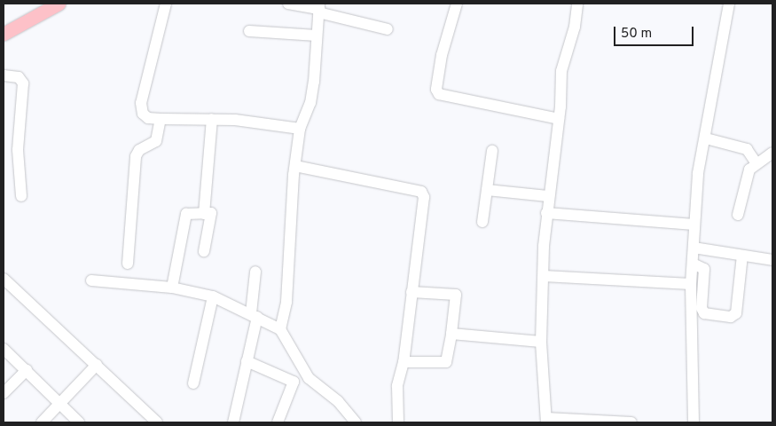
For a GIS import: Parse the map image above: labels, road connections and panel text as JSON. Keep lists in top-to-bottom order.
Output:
{
  "scale_bar": "50 m"
}
